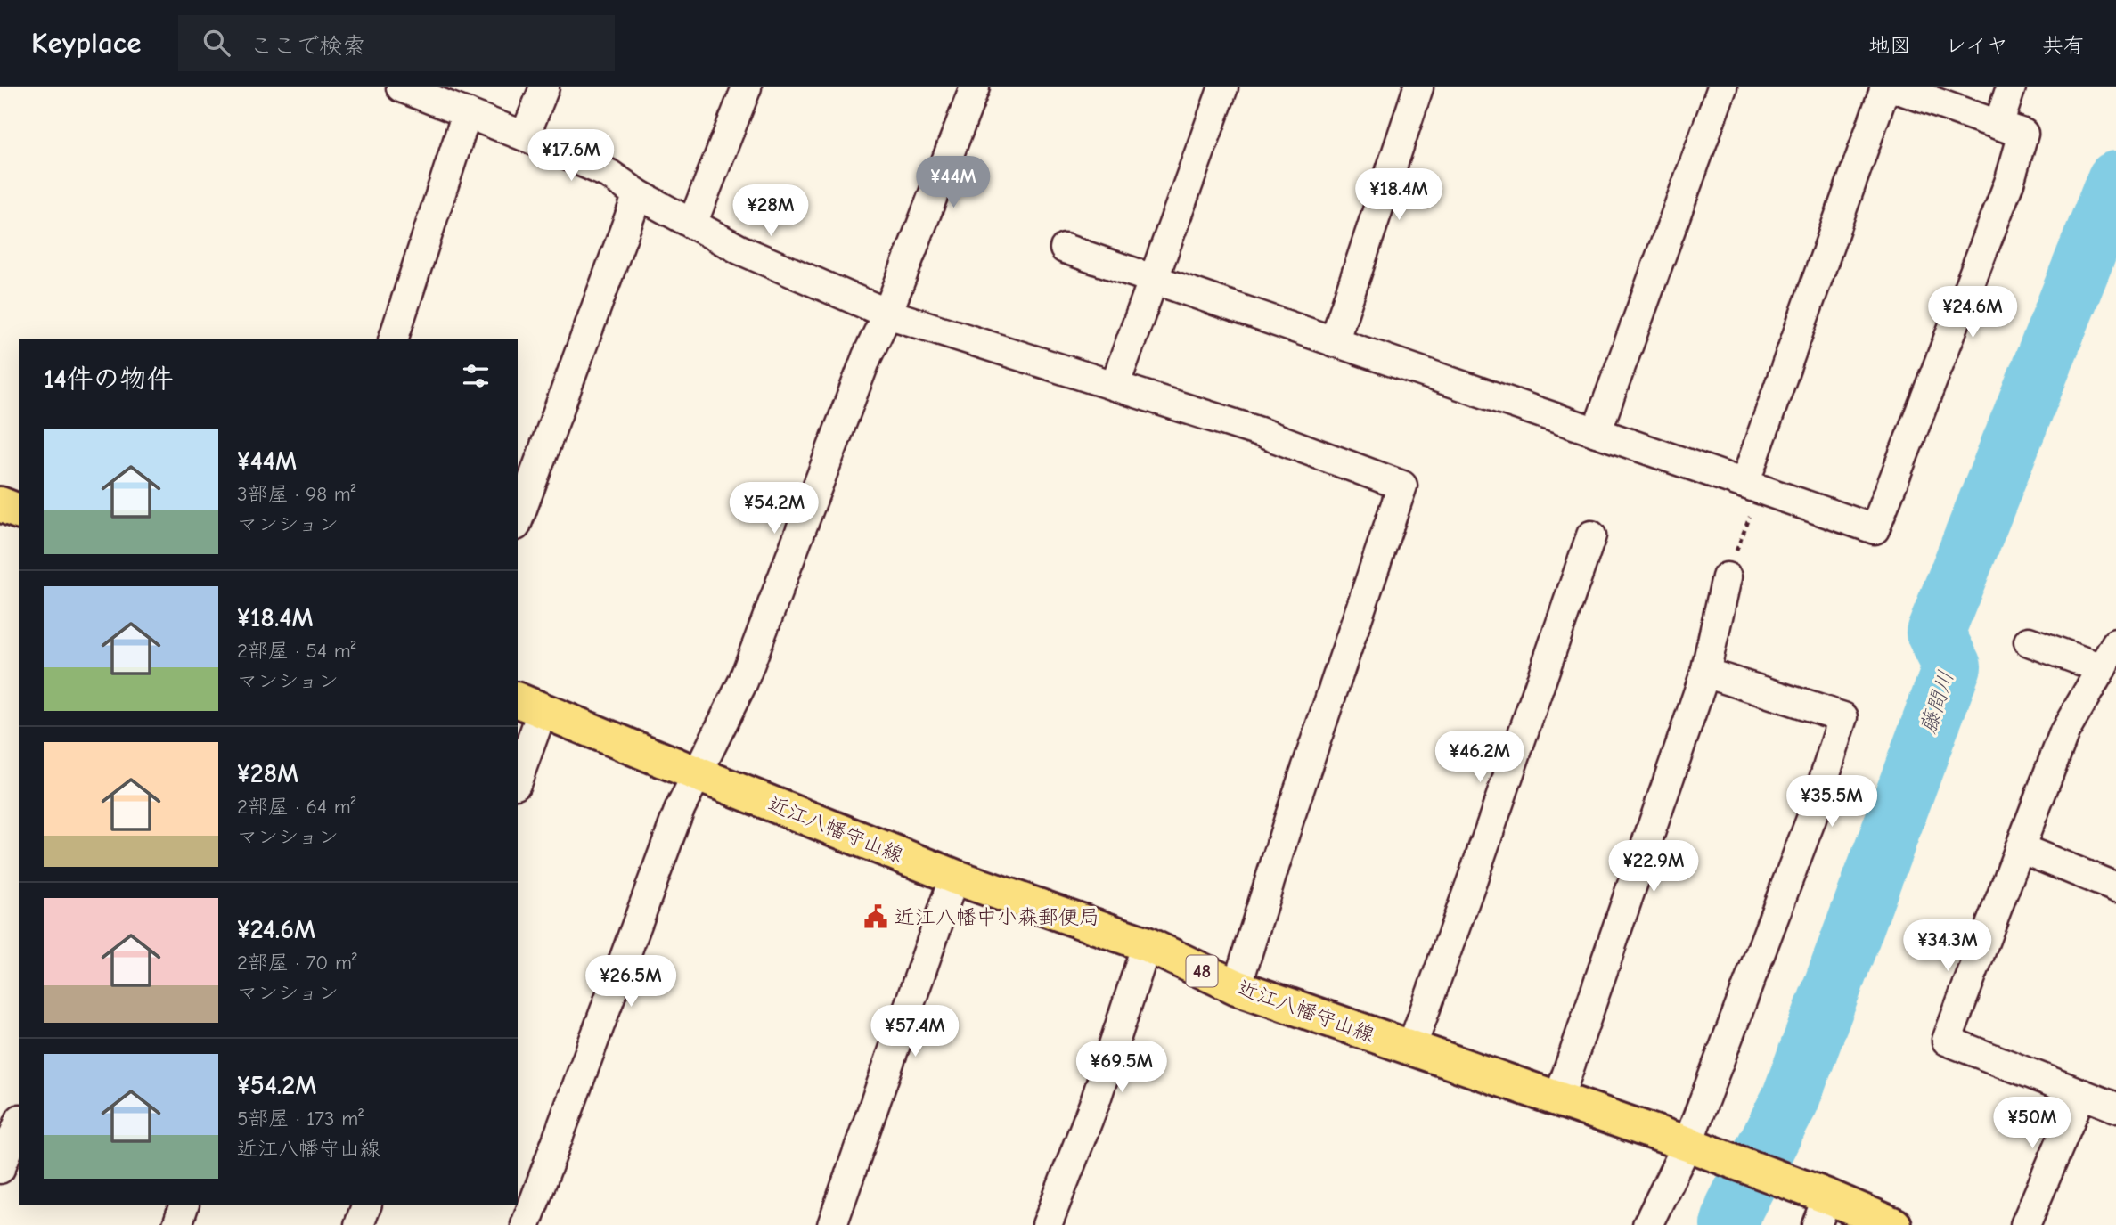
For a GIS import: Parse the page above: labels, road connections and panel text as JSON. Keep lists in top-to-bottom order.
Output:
{
  "streets": {
    "main road": ["近江八幡守山線", "48"]
  },
  "water": ["藤間川"],
  "places": {
    "public building": ["近江八幡中小森郵便局"]
  },
  "page": {
    "header": "Keyplace",
    "search": "ここで検索",
    "nav": ["地図", "レイヤ", "共有"],
    "price": [
      "¥17.6M",
      "¥44M",
      "¥18.4M",
      "¥28M",
      "¥24.6M",
      "¥54.2M",
      "¥46.2M",
      "¥35.5M",
      "¥22.9M",
      "¥34.3M",
      "¥26.5M",
      "¥57.4M",
      "¥69.5M",
      "¥50M"
    ],
    "heading": "14件の物件",
    "list": [
      {
        "name": "¥44M",
        "note": "3部屋 · 98 m² · マンション"
      },
      {
        "name": "¥18.4M",
        "note": "2部屋 · 54 m² · マンション"
      },
      {
        "name": "¥28M",
        "note": "2部屋 · 64 m² · マンション"
      },
      {
        "name": "¥24.6M",
        "note": "2部屋 · 70 m² · マンション"
      },
      {
        "name": "¥54.2M",
        "note": "5部屋 · 173 m² · 近江八幡守山線"
      }
    ]
  }
}
